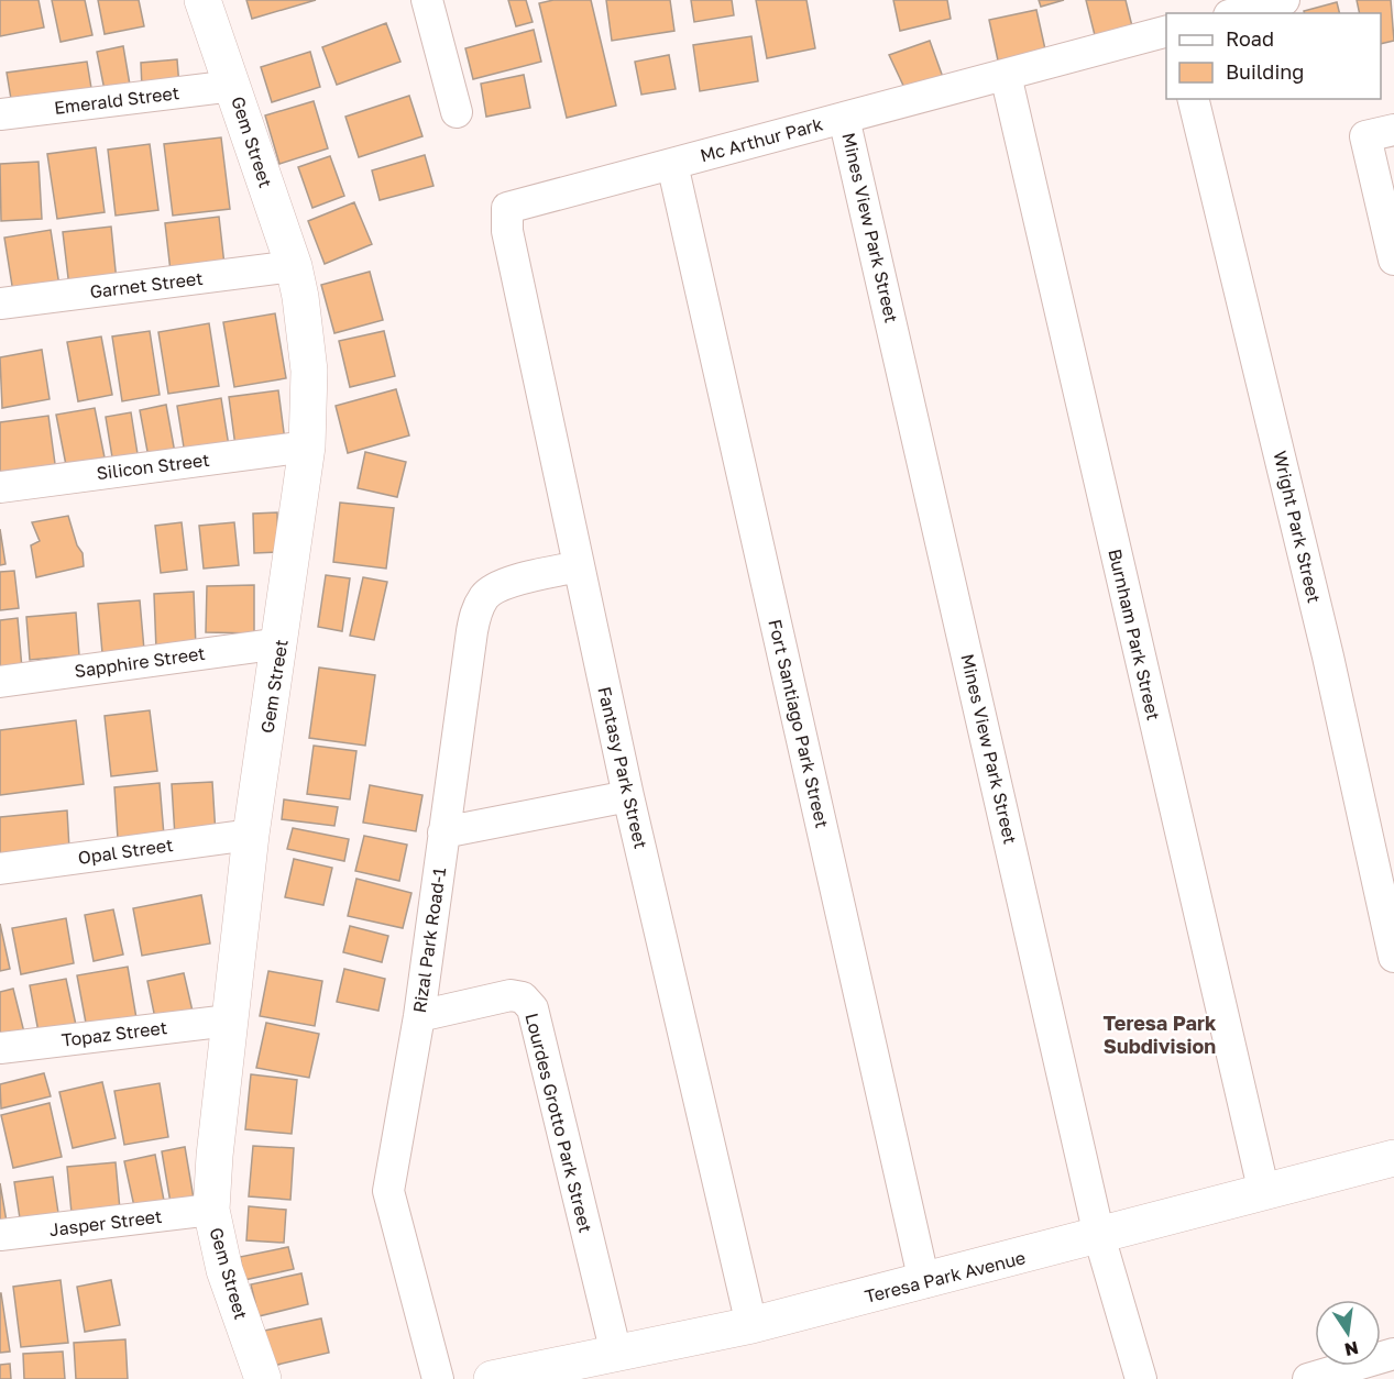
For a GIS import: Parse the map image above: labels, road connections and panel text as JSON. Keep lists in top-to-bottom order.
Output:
{
  "streets": {
    "street": [
      "Emerald Street",
      "Mc Arthur Park",
      "Gem Street",
      "Mines View Park Street",
      "Garnet Street",
      "Silicon Street",
      "Wright Park Street",
      "Burnham Park Street",
      "Sapphire Street",
      "Fort Santiago Park Street",
      "Fantasy Park Street",
      "Opal Street",
      "Rizal Park Road-1",
      "Topaz Street",
      "Lourdes Grotto Park Street",
      "Jasper Street",
      "Teresa Park Avenue"
    ]
  },
  "crossings": [
    ["Emerald Street", "Gem Street"],
    ["Mc Arthur Park", "Mines View Park Street"],
    ["Mc Arthur Park", "Burnham Park Street"],
    ["Mc Arthur Park", "Fort Santiago Park Street"],
    ["Mc Arthur Park", "Fantasy Park Street"],
    ["Gem Street", "Garnet Street"],
    ["Gem Street", "Silicon Street"],
    ["Gem Street", "Sapphire Street"],
    ["Gem Street", "Opal Street"],
    ["Gem Street", "Topaz Street"],
    ["Gem Street", "Jasper Street"],
    ["Mines View Park Street", "Teresa Park Avenue"],
    ["Burnham Park Street", "Teresa Park Avenue"],
    ["Fort Santiago Park Street", "Teresa Park Avenue"],
    ["Fantasy Park Street", "Rizal Park Road-1"],
    ["Fantasy Park Street", "Teresa Park Avenue"],
    ["Rizal Park Road-1", "Lourdes Grotto Park Street"],
    ["Lourdes Grotto Park Street", "Teresa Park Avenue"]
  ],
  "districts": ["Teresa Park Subdivision"],
  "legend": ["Road", "Building"],
  "north": "bottom"
}
